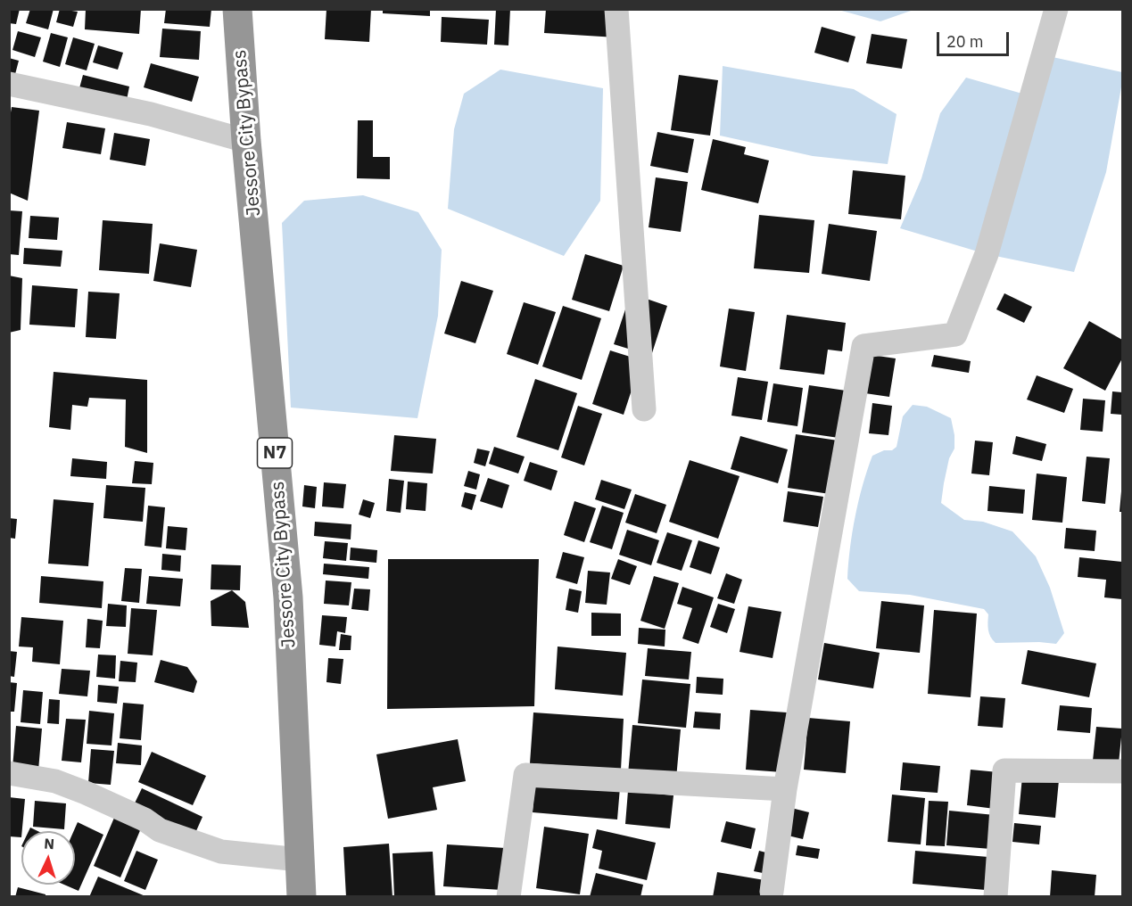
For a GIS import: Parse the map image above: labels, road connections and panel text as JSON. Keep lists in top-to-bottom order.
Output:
{
  "streets": {
    "highway": ["Jessore City Bypass", "N7"]
  },
  "scale_bar": "20 m",
  "north": "top"
}
